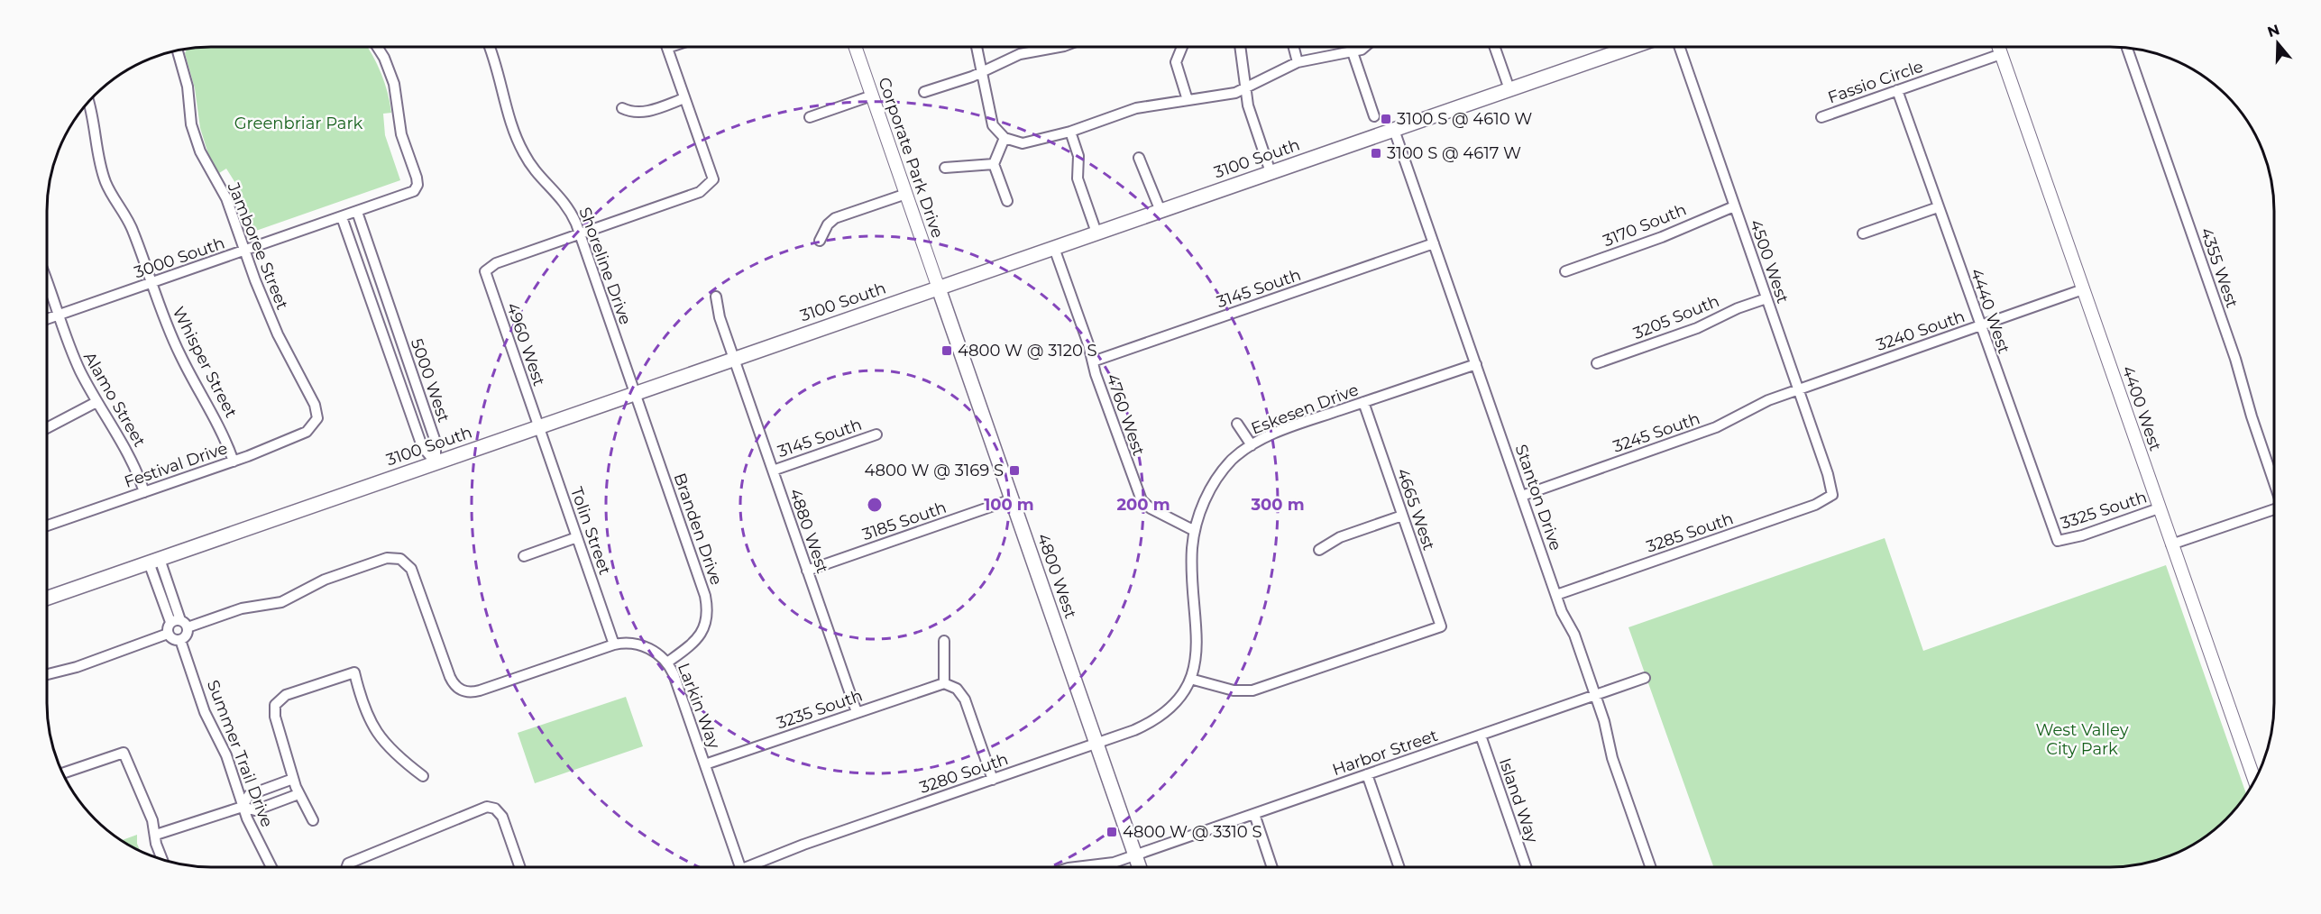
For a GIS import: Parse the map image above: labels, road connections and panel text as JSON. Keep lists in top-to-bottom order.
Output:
{
  "streets": {
    "main road": ["3100 South", "4800 West"],
    "street": [
      "Fassio Circle",
      "Corporate Park Drive",
      "3170 South",
      "Jamboree Street",
      "3000 South",
      "4500 West",
      "Shoreline Drive",
      "4355 West",
      "3145 South",
      "4440 West",
      "3205 South",
      "3240 South",
      "4960 West",
      "Whisper Street",
      "5000 West",
      "Alamo Street",
      "4400 West",
      "Eskesen Drive",
      "4760 West",
      "3245 South",
      "Festival Drive",
      "Stanton Drive",
      "4665 West",
      "3325 South",
      "3185 South",
      "Branden Drive",
      "Tolin Street",
      "4880 West",
      "3285 South",
      "Larkin Way",
      "3235 South",
      "Harbor Street",
      "Summer Trail Drive",
      "3280 South",
      "Island Way"
    ]
  },
  "crossings": [
    ["Fassio Circle", "4440 West"],
    ["Fassio Circle", "4400 West"],
    ["Corporate Park Drive", "3100 South"],
    ["Corporate Park Drive", "4800 West"],
    ["3100 South", "Shoreline Drive"],
    ["3100 South", "4960 West"],
    ["3100 South", "5000 West"],
    ["3100 South", "4760 West"],
    ["3100 South", "Stanton Drive"],
    ["3100 South", "Branden Drive"],
    ["3100 South", "Tolin Street"],
    ["3100 South", "4880 West"],
    ["3100 South", "4800 West"],
    ["3170 South", "4500 West"],
    ["Jamboree Street", "3000 South"],
    ["Jamboree Street", "Festival Drive"],
    ["3000 South", "Whisper Street"],
    ["3000 South", "5000 West"],
    ["3000 South", "Alamo Street"],
    ["4500 West", "3205 South"],
    ["4500 West", "3240 South"],
    ["4500 West", "3245 South"],
    ["4500 West", "3285 South"],
    ["Shoreline Drive", "4960 West"],
    ["Shoreline Drive", "Branden Drive"],
    ["3145 South", "4760 West"],
    ["3145 South", "Stanton Drive"],
    ["3145 South", "4880 West"],
    ["4440 West", "3240 South"],
    ["4440 West", "3325 South"],
    ["3240 South", "4400 West"],
    ["3240 South", "3245 South"],
    ["4960 West", "Tolin Street"],
    ["Whisper Street", "Festival Drive"],
    ["Alamo Street", "Festival Drive"],
    ["4400 West", "3325 South"],
    ["Eskesen Drive", "4760 West"],
    ["Eskesen Drive", "Stanton Drive"],
    ["Eskesen Drive", "4665 West"],
    ["Eskesen Drive", "4800 West"],
    ["Eskesen Drive", "3280 South"],
    ["3245 South", "Stanton Drive"],
    ["Stanton Drive", "3285 South"],
    ["Stanton Drive", "Harbor Street"],
    ["3185 South", "4880 West"],
    ["3185 South", "4800 West"],
    ["Branden Drive", "Larkin Way"],
    ["Tolin Street", "Larkin Way"],
    ["4880 West", "3235 South"],
    ["4800 West", "Harbor Street"],
    ["4800 West", "3280 South"],
    ["Larkin Way", "3235 South"],
    ["Harbor Street", "Island Way"]
  ],
  "parks": ["Greenbriar Park", "West Valley City Park"],
  "places": {
    "transit": [
      "3100 S @ 4610 W",
      "3100 S @ 4617 W",
      "4800 W @ 3120 S",
      "4800 W @ 3169 S",
      "4800 W @ 3310 S"
    ]
  },
  "north": "top",
  "rings": ["100 m", "200 m", "300 m"]
}
